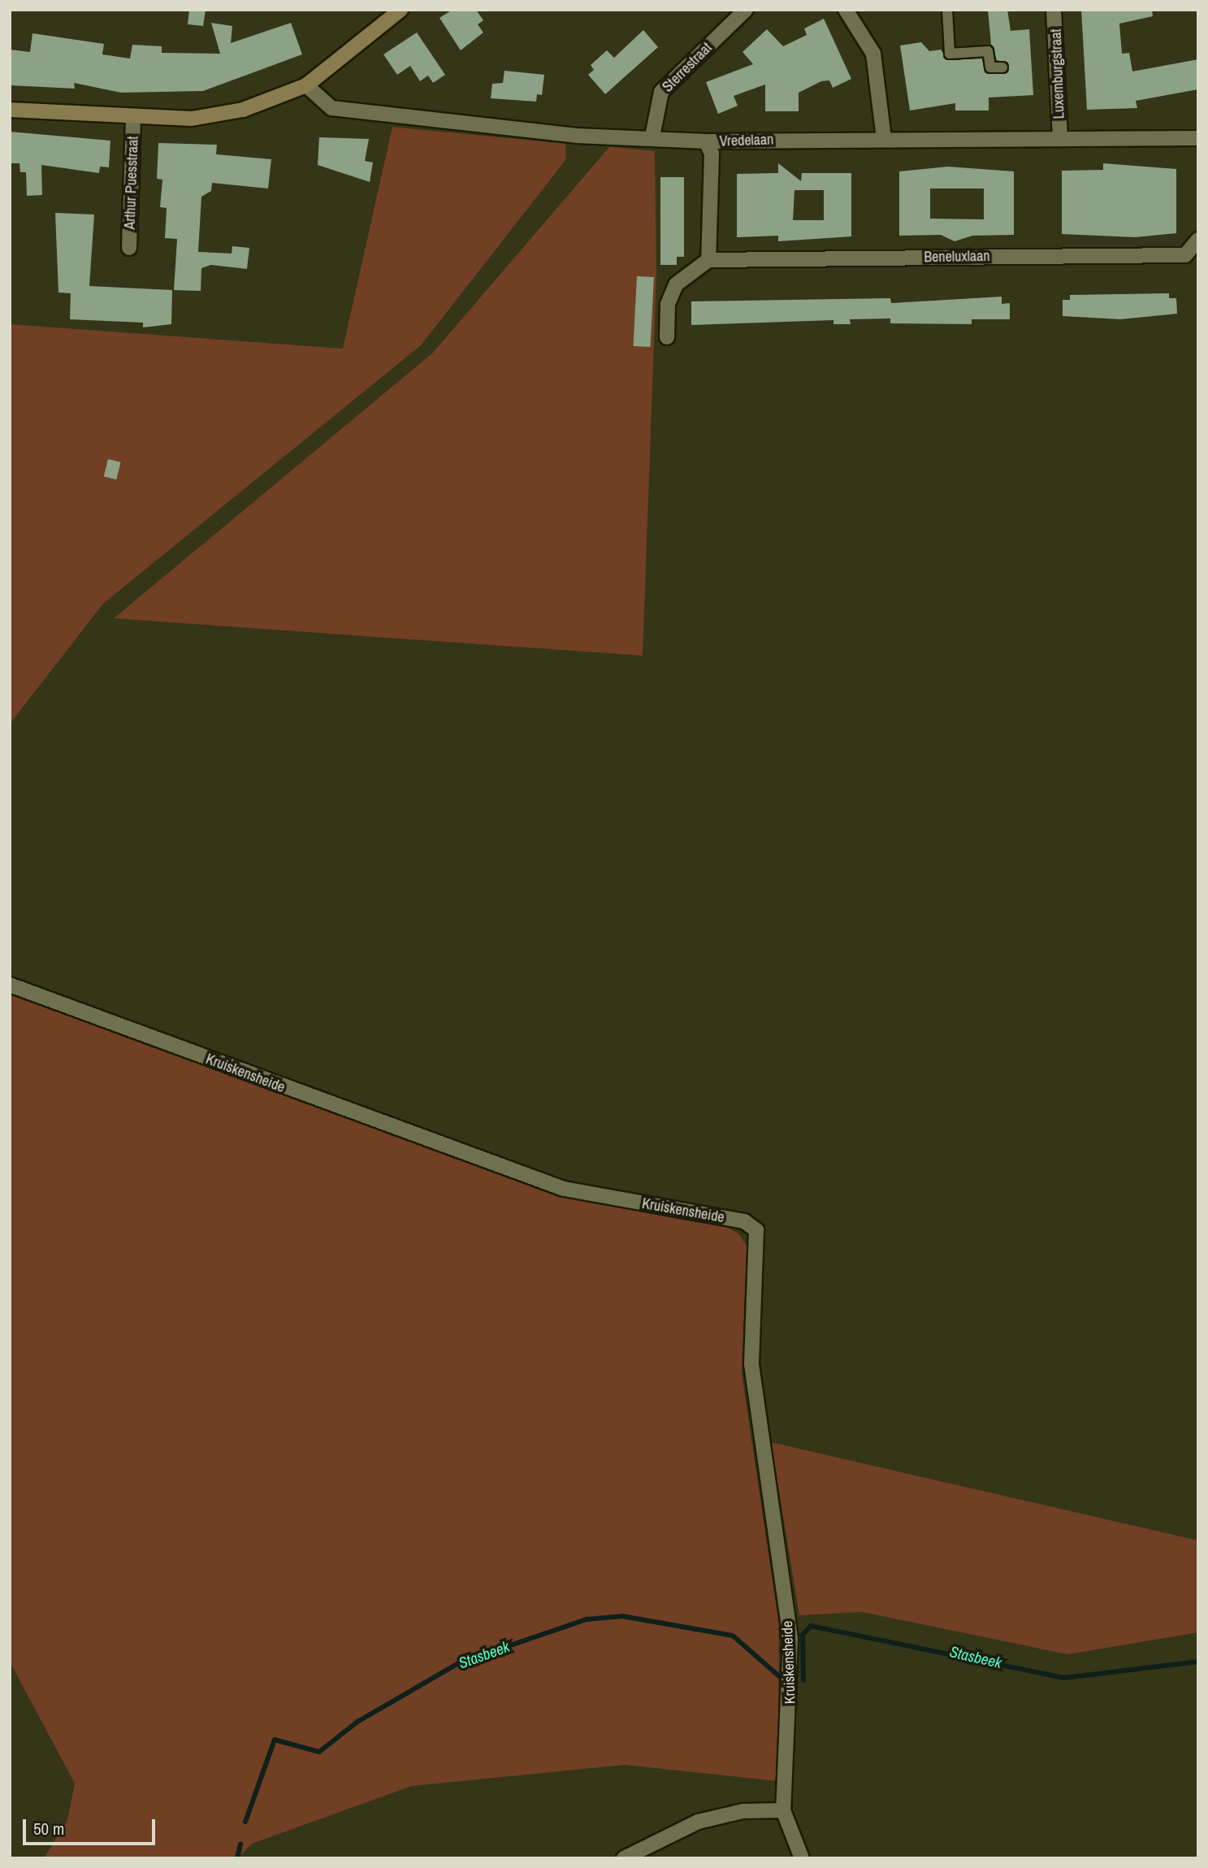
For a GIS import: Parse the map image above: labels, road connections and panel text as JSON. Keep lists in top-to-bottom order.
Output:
{
  "streets": {
    "street": [
      "Sterrestraat",
      "Luxemburgstraat",
      "Vredelaan",
      "Arthur Puesstraat",
      "Beneluxlaan",
      "Kruiskensheide"
    ]
  },
  "crossings": [
    ["Sterrestraat", "Vredelaan"],
    ["Luxemburgstraat", "Vredelaan"],
    ["Vredelaan", "Arthur Puesstraat"]
  ],
  "water": ["Stasbeek"],
  "scale_bar": "50 m"
}
